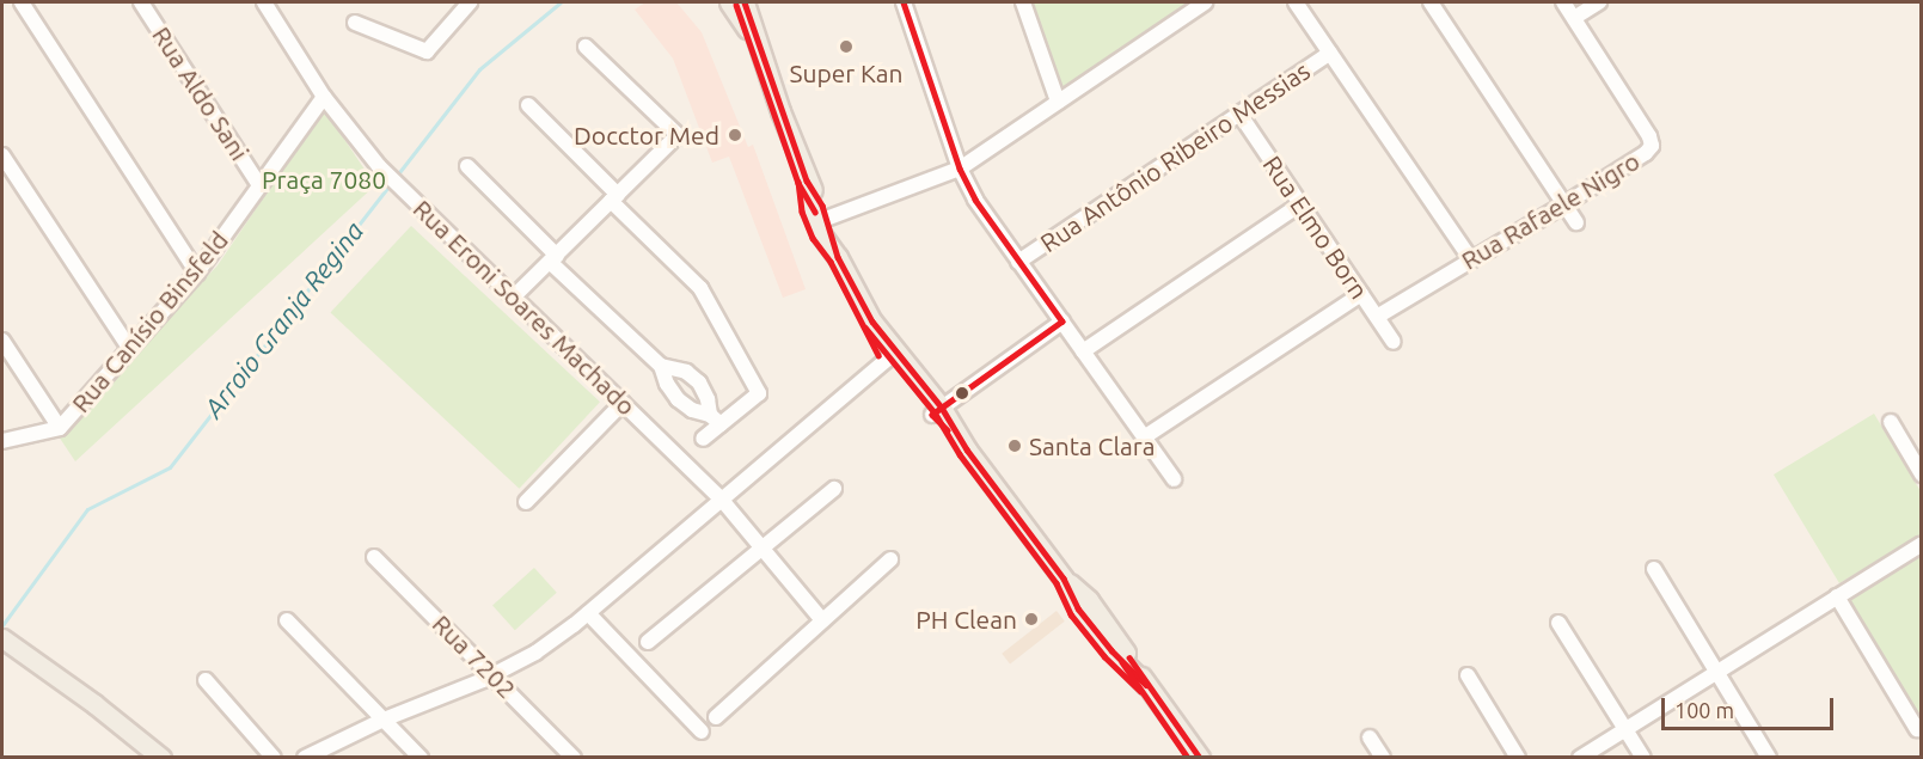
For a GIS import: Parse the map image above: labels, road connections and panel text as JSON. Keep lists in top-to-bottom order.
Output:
{
  "streets": {
    "street": [
      "Rua Aldo Sani",
      "Rua Antônio Ribeiro Messias",
      "Rua Rafaele Nigro",
      "Rua Elmo Born",
      "Rua Eroni Soares Machado",
      "Rua Canísio Binsfeld",
      "Rua 7202"
    ]
  },
  "crossings": [
    ["Rua Aldo Sani", "Rua Canísio Binsfeld"],
    ["Rua Antônio Ribeiro Messias", "Rua Elmo Born"],
    ["Rua Rafaele Nigro", "Rua Elmo Born"],
    ["Rua Eroni Soares Machado", "Rua Canísio Binsfeld"]
  ],
  "water": ["Arroio Granja Regina"],
  "parks": ["Praça 7080"],
  "places": [
    "Super Kan",
    "Docctor Med",
    "Santa Clara",
    "PH Clean"
  ],
  "scale_bar": "100 m"
}
